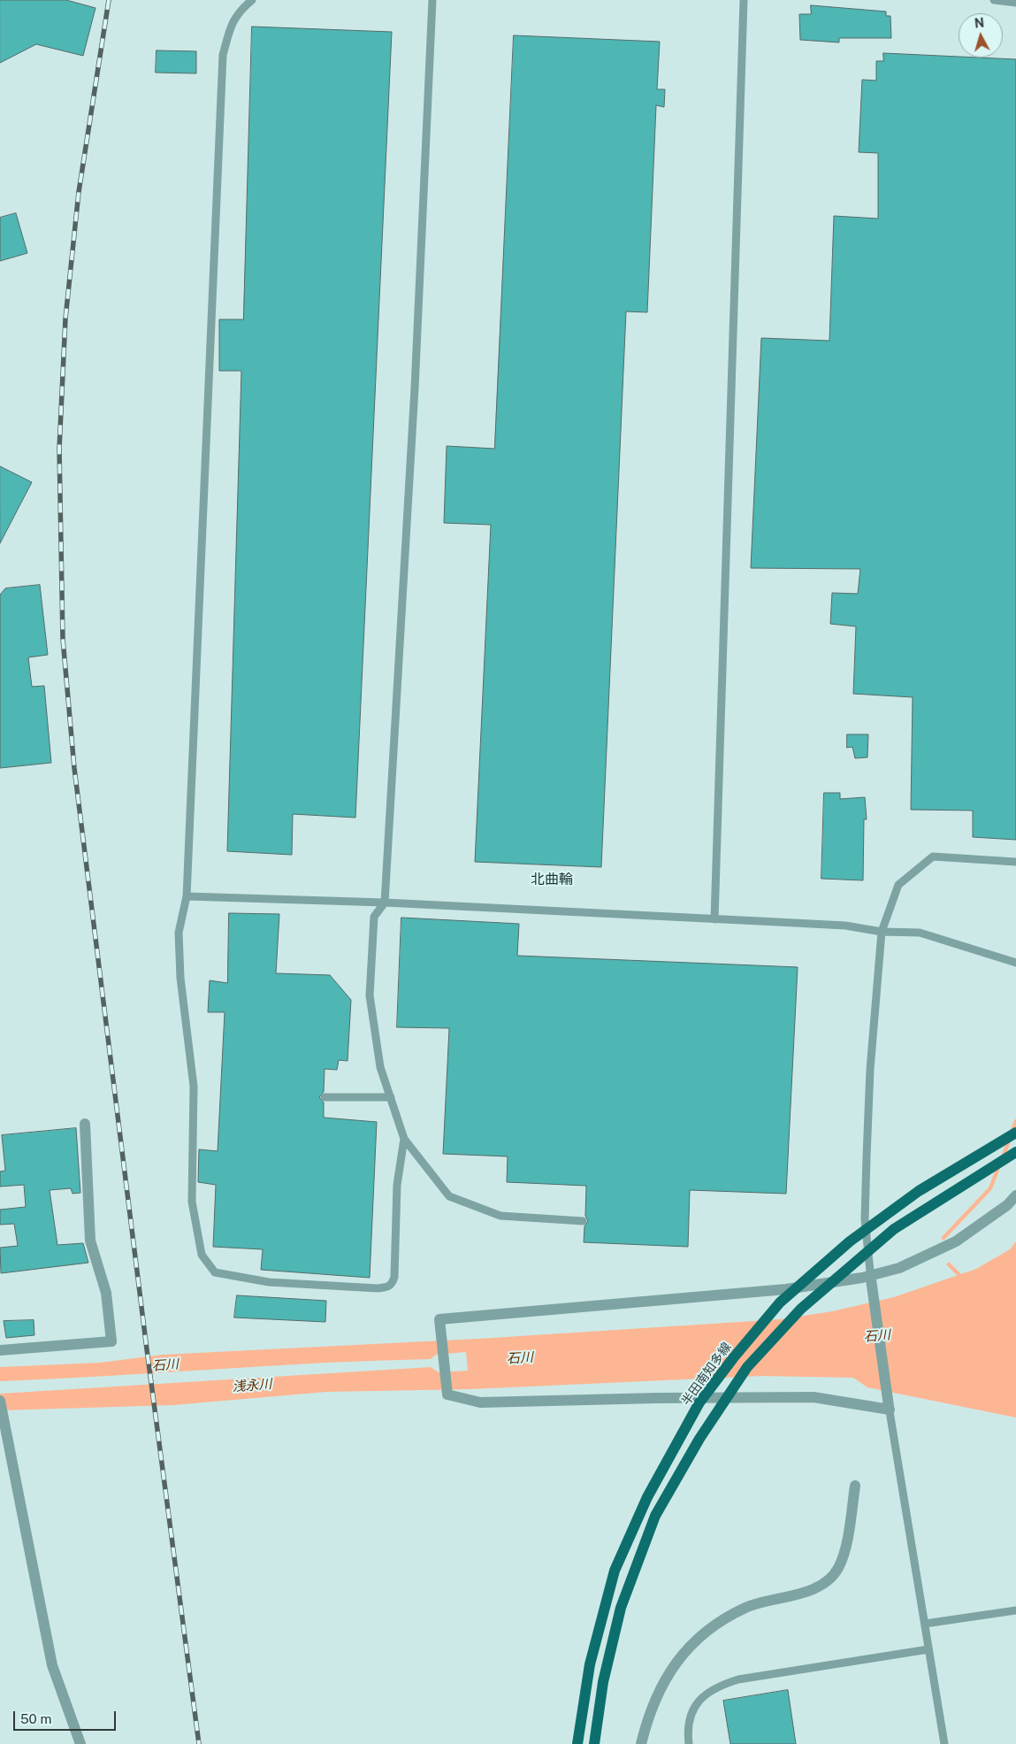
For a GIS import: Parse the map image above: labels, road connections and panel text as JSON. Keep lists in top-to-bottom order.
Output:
{
  "streets": {
    "main road": ["半田南知多線"]
  },
  "districts": ["北曲輪"],
  "water": ["石川", "浅永川"],
  "scale_bar": "50 m",
  "north": "top"
}
